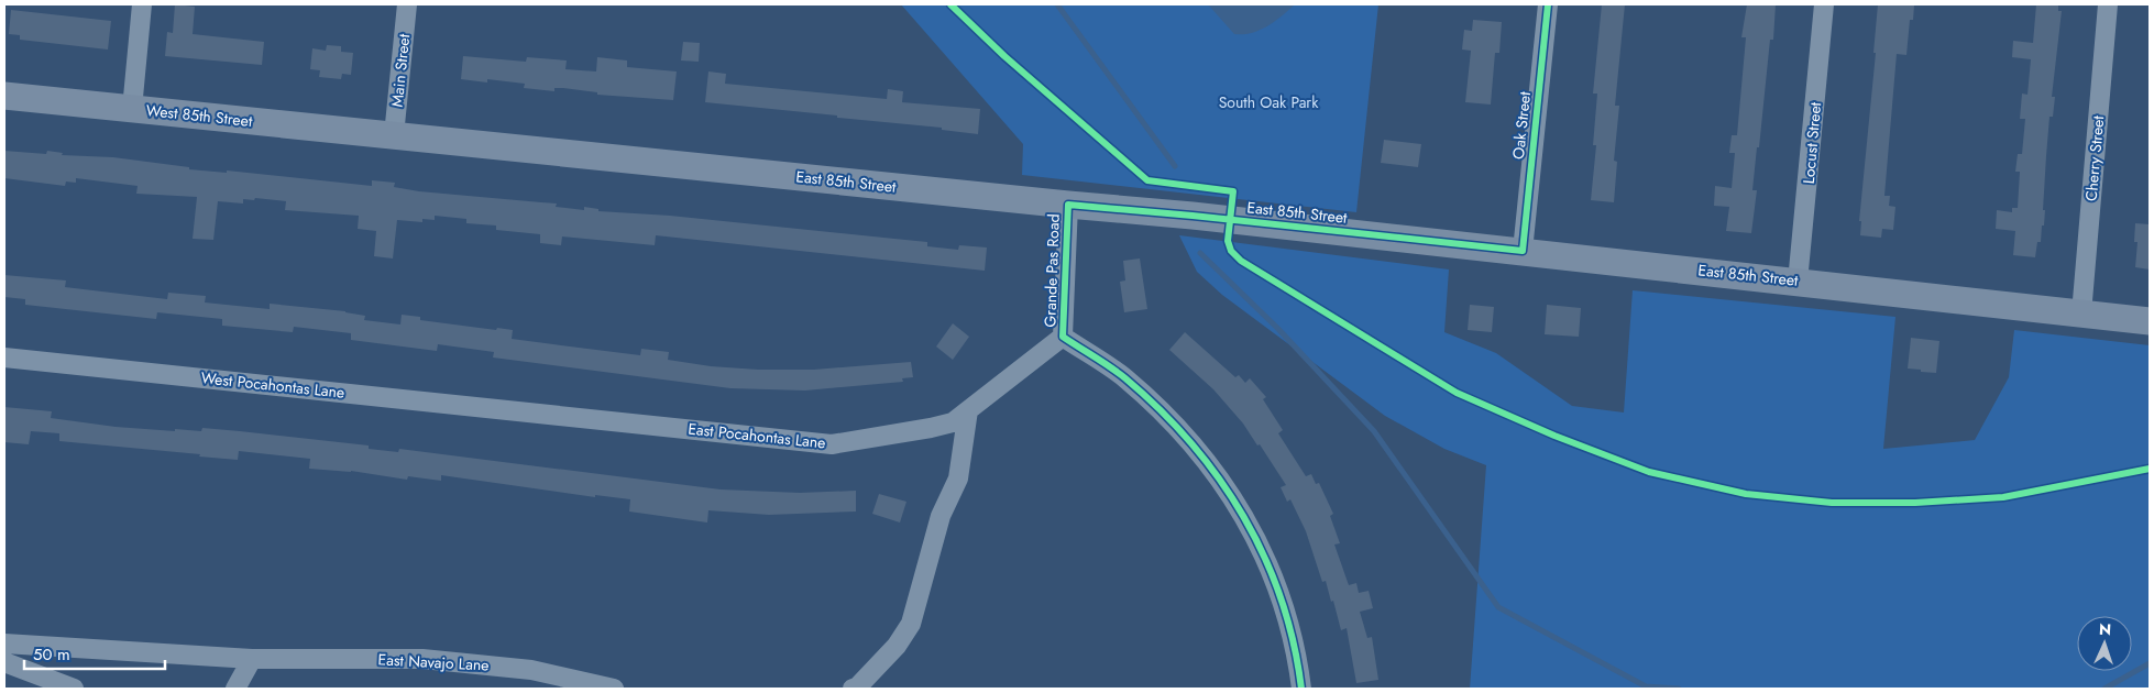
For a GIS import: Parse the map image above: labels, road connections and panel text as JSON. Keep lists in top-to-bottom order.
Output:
{
  "streets": {
    "main road": ["West 85th Street", "East 85th Street"],
    "street": [
      "Main Street",
      "Oak Street",
      "Locust Street",
      "Cherry Street",
      "Grande Pas Road",
      "West Pocahontas Lane",
      "East Pocahontas Lane",
      "East Navajo Lane"
    ]
  },
  "crossings": [
    ["Main Street", "West 85th Street"],
    ["Main Street", "East 85th Street"],
    ["West 85th Street", "East 85th Street"],
    ["Oak Street", "East 85th Street"],
    ["Locust Street", "East 85th Street"],
    ["Cherry Street", "East 85th Street"],
    ["East 85th Street", "Grande Pas Road"],
    ["Grande Pas Road", "East Pocahontas Lane"],
    ["West Pocahontas Lane", "East Pocahontas Lane"]
  ],
  "parks": ["South Oak Park"],
  "scale_bar": "50 m",
  "north": "top"
}
